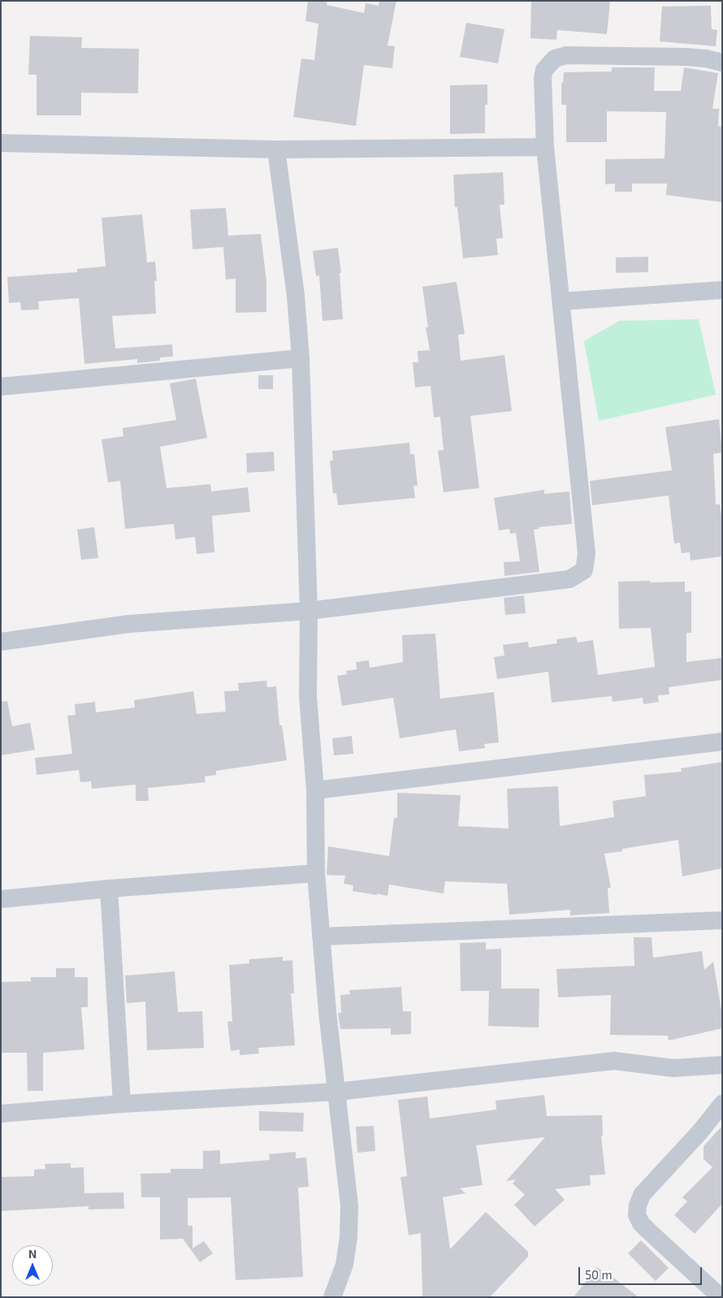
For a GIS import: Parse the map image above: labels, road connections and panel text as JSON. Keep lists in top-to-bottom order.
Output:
{
  "scale_bar": "50 m",
  "north": "top"
}
